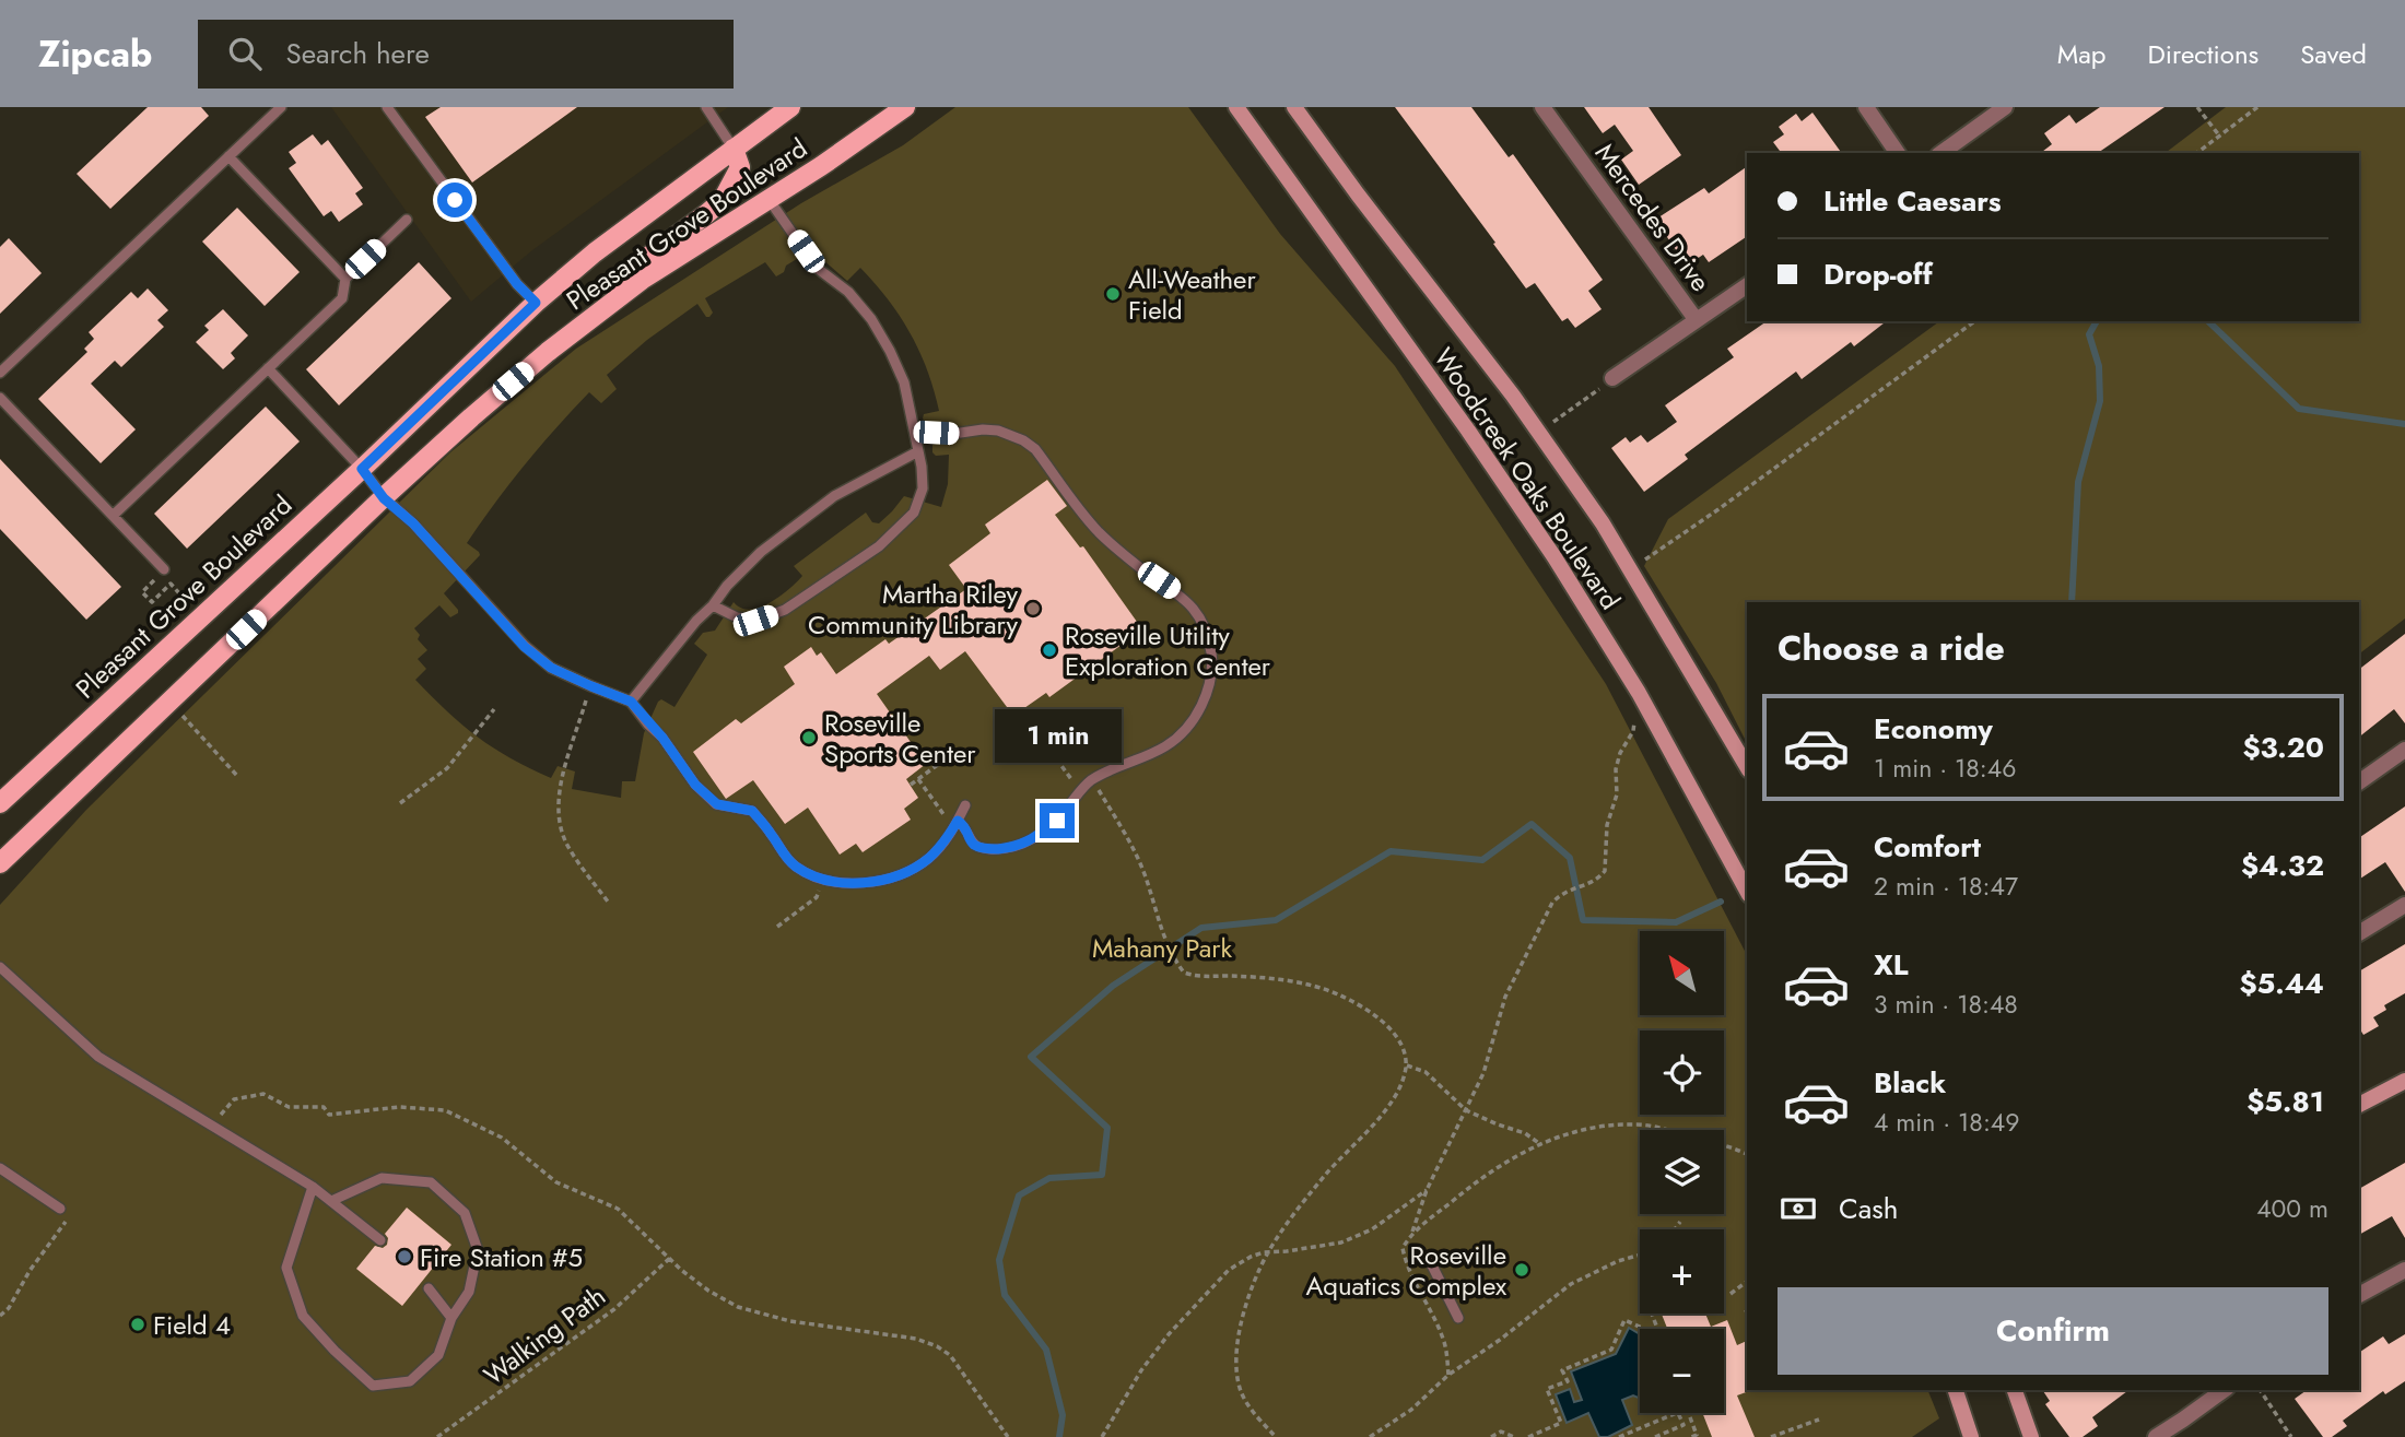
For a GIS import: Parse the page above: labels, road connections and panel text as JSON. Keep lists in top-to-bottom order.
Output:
{
  "streets": {
    "main road": ["Pleasant Grove Boulevard", "Woodcreek Oaks Boulevard"],
    "street": ["Mercedes Drive"],
    "path": ["Walking Path"]
  },
  "parks": ["Mahany Park"],
  "places": [
    "All-Weather Field",
    "Martha Riley Community Library",
    "Roseville Utility Exploration Center",
    "Roseville Sports Center",
    "Fire Station #5",
    "Roseville Aquatics Complex",
    "Field 4"
  ],
  "north": "top left",
  "page": {
    "header": "Zipcab",
    "search": "Search here",
    "nav": ["Map", "Directions", "Saved"],
    "banner": ["Little Caesars", "Drop-off"],
    "heading": "Choose a ride",
    "list": [
      {
        "name": "Economy",
        "note": "1 min · 18:46",
        "value": "$3.20"
      },
      {
        "name": "Comfort",
        "note": "2 min · 18:47",
        "value": "$4.32"
      },
      {
        "name": "XL",
        "note": "3 min · 18:48",
        "value": "$5.44"
      },
      {
        "name": "Black",
        "note": "4 min · 18:49",
        "value": "$5.81"
      }
    ],
    "bubble": "1 min",
    "map_buttons": ["+", "−"],
    "pay": ["Cash", "400 m"],
    "buttons": "Confirm"
  }
}
